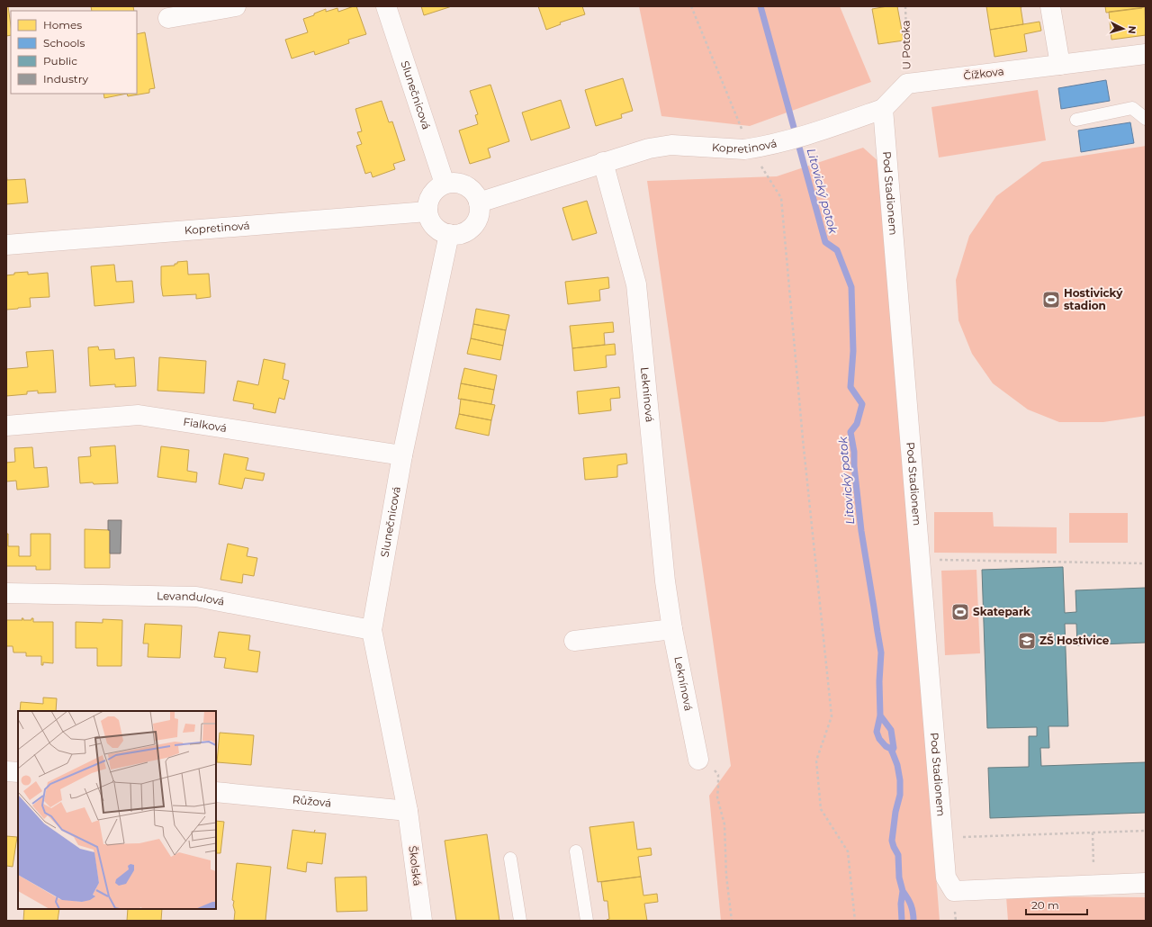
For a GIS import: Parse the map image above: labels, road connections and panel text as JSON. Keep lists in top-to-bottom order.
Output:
{
  "streets": {
    "street": [
      "Čížkova",
      "Slunečnicová",
      "Kopretinová",
      "Pod Stadionem",
      "Leknínová",
      "Fialková",
      "Levandulová",
      "Růžová",
      "Školská"
    ],
    "path": ["U Potoka"]
  },
  "crossings": [
    ["U Potoka", "Čížkova"],
    ["Slunečnicová", "Kopretinová"],
    ["Slunečnicová", "Fialková"],
    ["Slunečnicová", "Levandulová"],
    ["Slunečnicová", "Růžová"],
    ["Slunečnicová", "Školská"],
    ["Kopretinová", "Pod Stadionem"],
    ["Kopretinová", "Leknínová"],
    ["Růžová", "Školská"]
  ],
  "water": ["Litovický potok"],
  "places": {
    "sports": ["Hostivický stadion", "Skatepark"],
    "school or university": ["ZŠ Hostivice"]
  },
  "legend": [
    "Homes",
    "Schools",
    "Public",
    "Industry"
  ],
  "scale_bar": "20 m",
  "north": "right"
}
